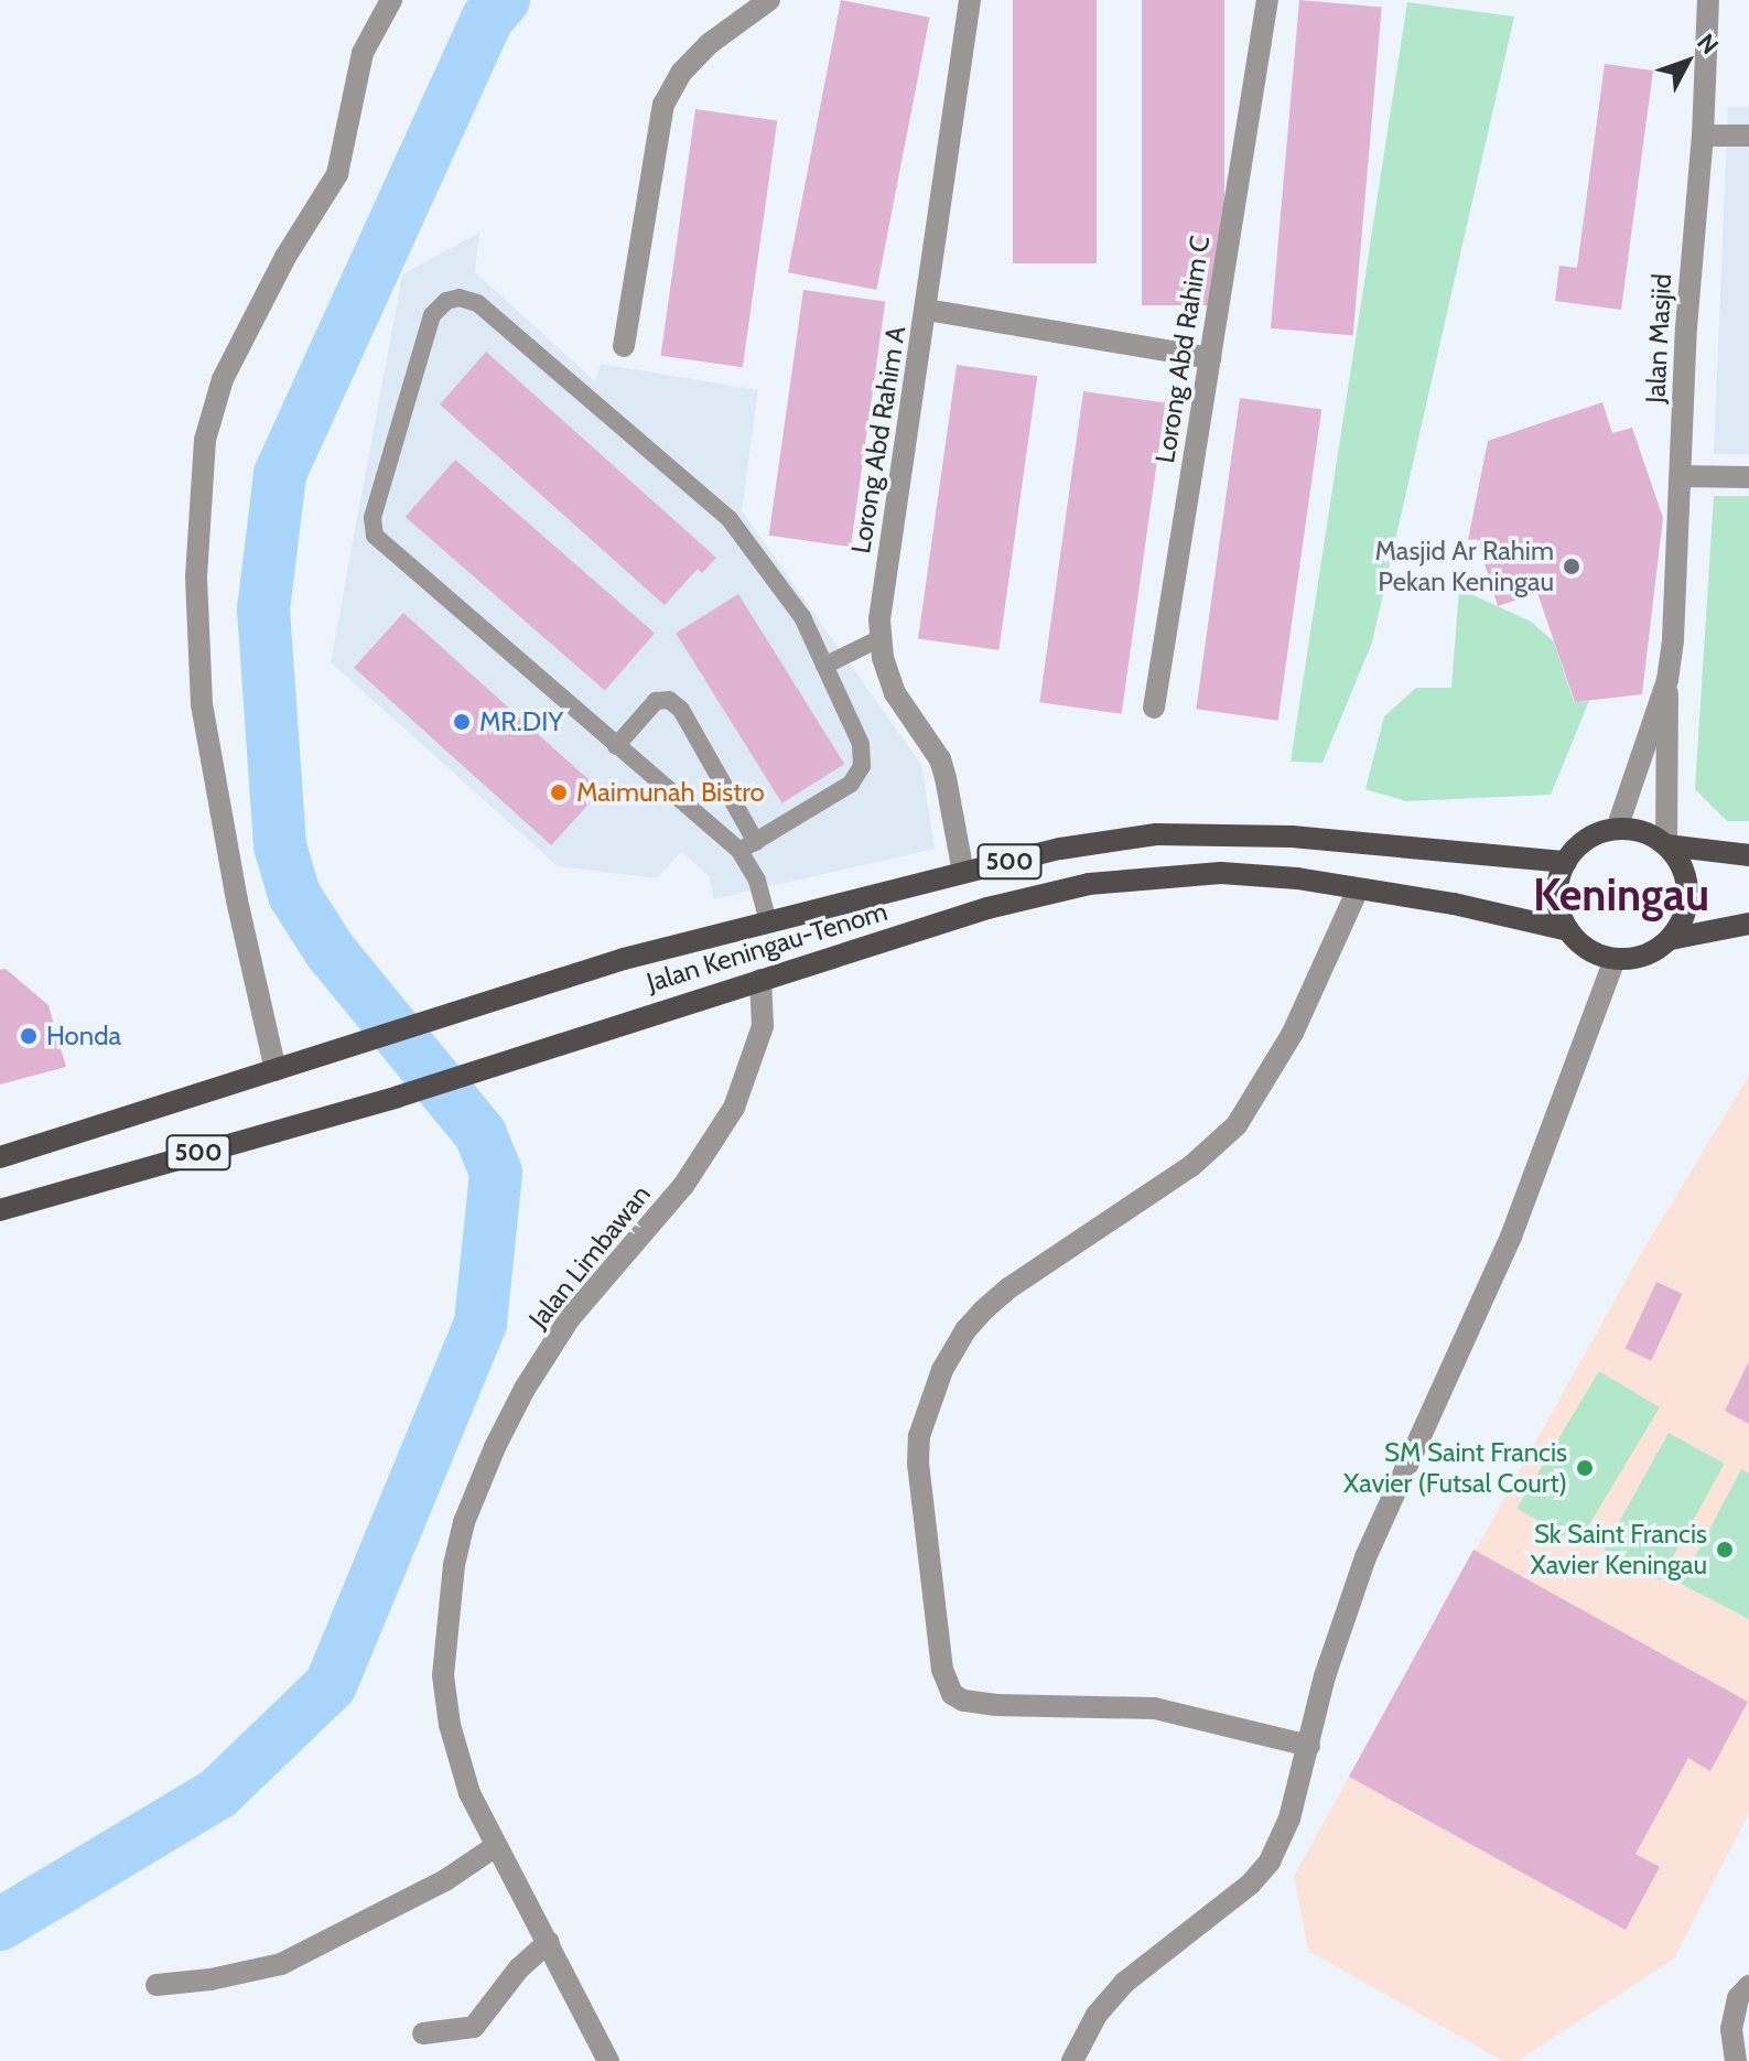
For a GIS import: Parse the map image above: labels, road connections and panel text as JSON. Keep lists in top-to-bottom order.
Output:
{
  "streets": {
    "main road": ["500", "Jalan Keningau-Tenom"],
    "street": [
      "Jalan Masjid",
      "Lorong Abd Rahim C",
      "Lorong Abd Rahim A",
      "Jalan Limbawan"
    ]
  },
  "crossings": [
    ["Lorong Abd Rahim A", "Jalan Keningau-Tenom"],
    ["500", "Jalan Keningau-Tenom"],
    ["Jalan Keningau-Tenom", "Jalan Limbawan"]
  ],
  "districts": ["Keningau"],
  "places": [
    "Masjid Ar Rahim Pekan Keningau",
    "MR.DIY",
    "Maimunah Bistro",
    "Honda",
    "SM Saint Francis Xavier (Futsal Court)",
    "Sk Saint Francis Xavier Keningau"
  ],
  "north": "top right"
}
